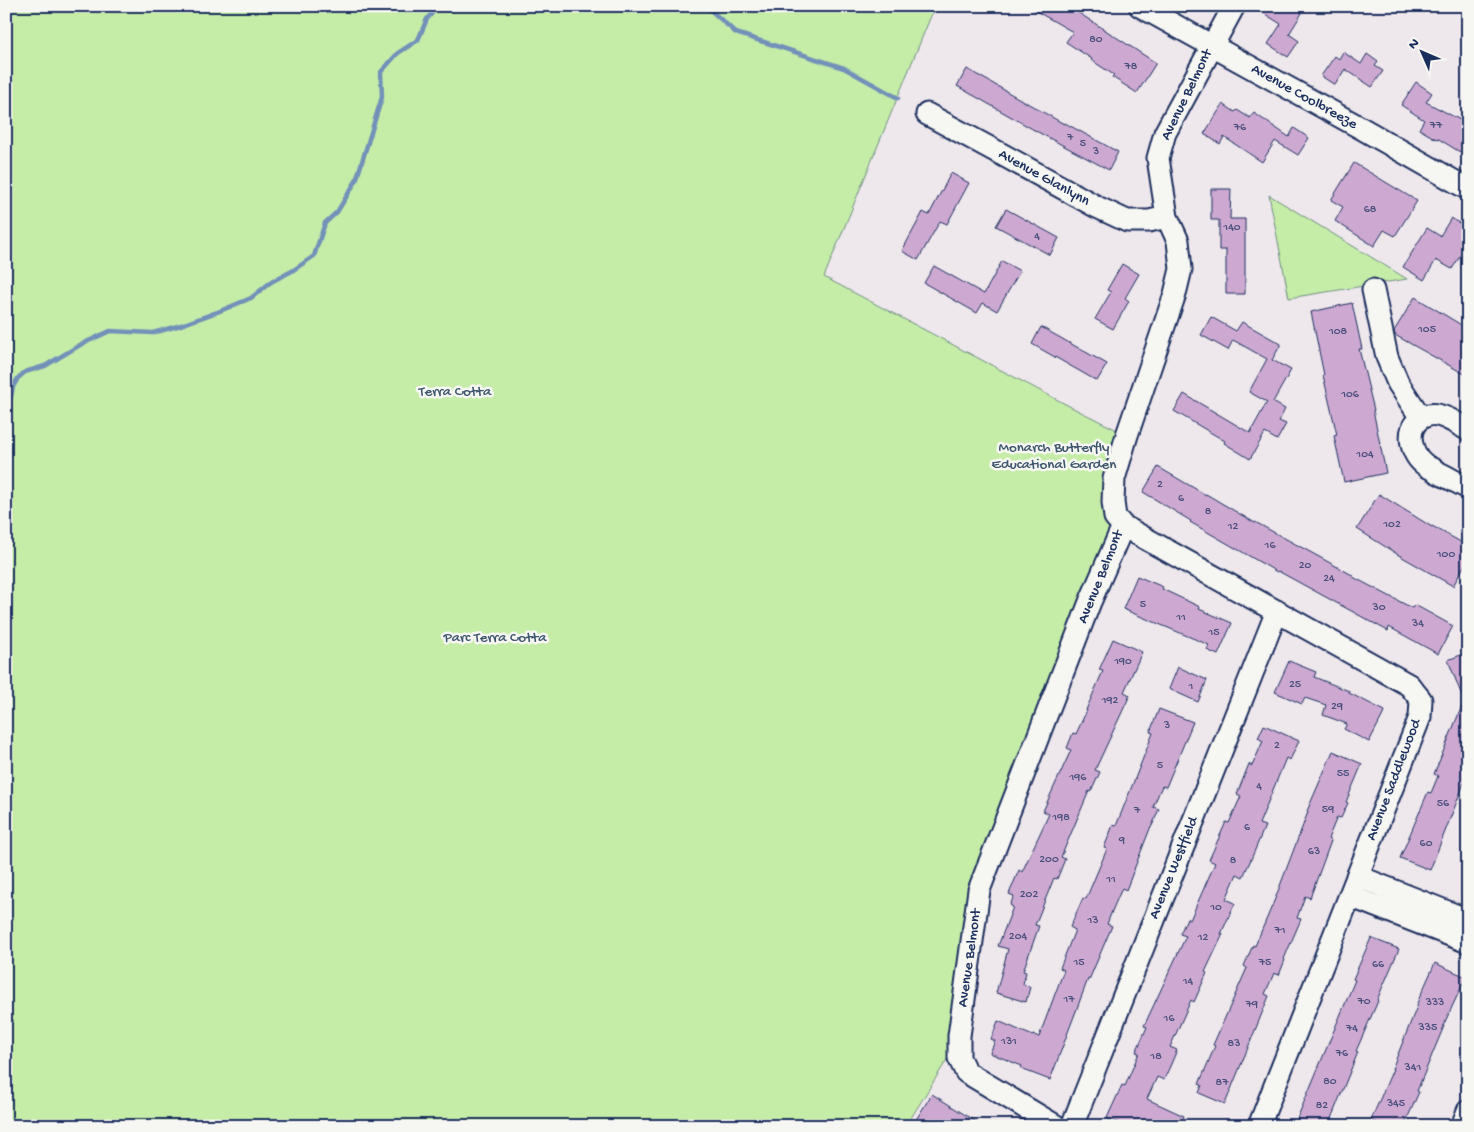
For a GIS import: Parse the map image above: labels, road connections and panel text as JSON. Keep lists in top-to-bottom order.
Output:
{
  "streets": {
    "street": [
      "Avenue Belmont",
      "Avenue Coolbreeze",
      "Avenue Glanlynn",
      "Avenue Saddlewood",
      "Avenue Westfield"
    ]
  },
  "crossings": [
    ["Avenue Belmont", "Avenue Coolbreeze"],
    ["Avenue Belmont", "Avenue Glanlynn"],
    ["Avenue Belmont", "Avenue Saddlewood"],
    ["Avenue Saddlewood", "Avenue Westfield"]
  ],
  "parks": ["Terra Cotta", "Monarch Butterfly Educational Garden", "Parc Terra Cotta"],
  "house_numbers": [
    "80",
    "78",
    "77",
    "76",
    "7",
    "5",
    "3",
    "68",
    "140",
    "4",
    "105",
    "108",
    "106",
    "104",
    "2",
    "6",
    "8",
    "102",
    "12",
    "16",
    "100",
    "20",
    "24",
    "5",
    "30",
    "11",
    "34",
    "15",
    "190",
    "25",
    "1",
    "192",
    "29",
    "3",
    "2",
    "5",
    "55",
    "196",
    "4",
    "56",
    "59",
    "7",
    "198",
    "6",
    "9",
    "60",
    "63",
    "200",
    "8",
    "11",
    "202",
    "10",
    "13",
    "71",
    "204",
    "12",
    "15",
    "75",
    "66",
    "14",
    "17",
    "70",
    "333",
    "79",
    "16",
    "335",
    "74",
    "131",
    "83",
    "76",
    "18",
    "341",
    "80",
    "87",
    "345",
    "82"
  ],
  "north": "top left"
}
